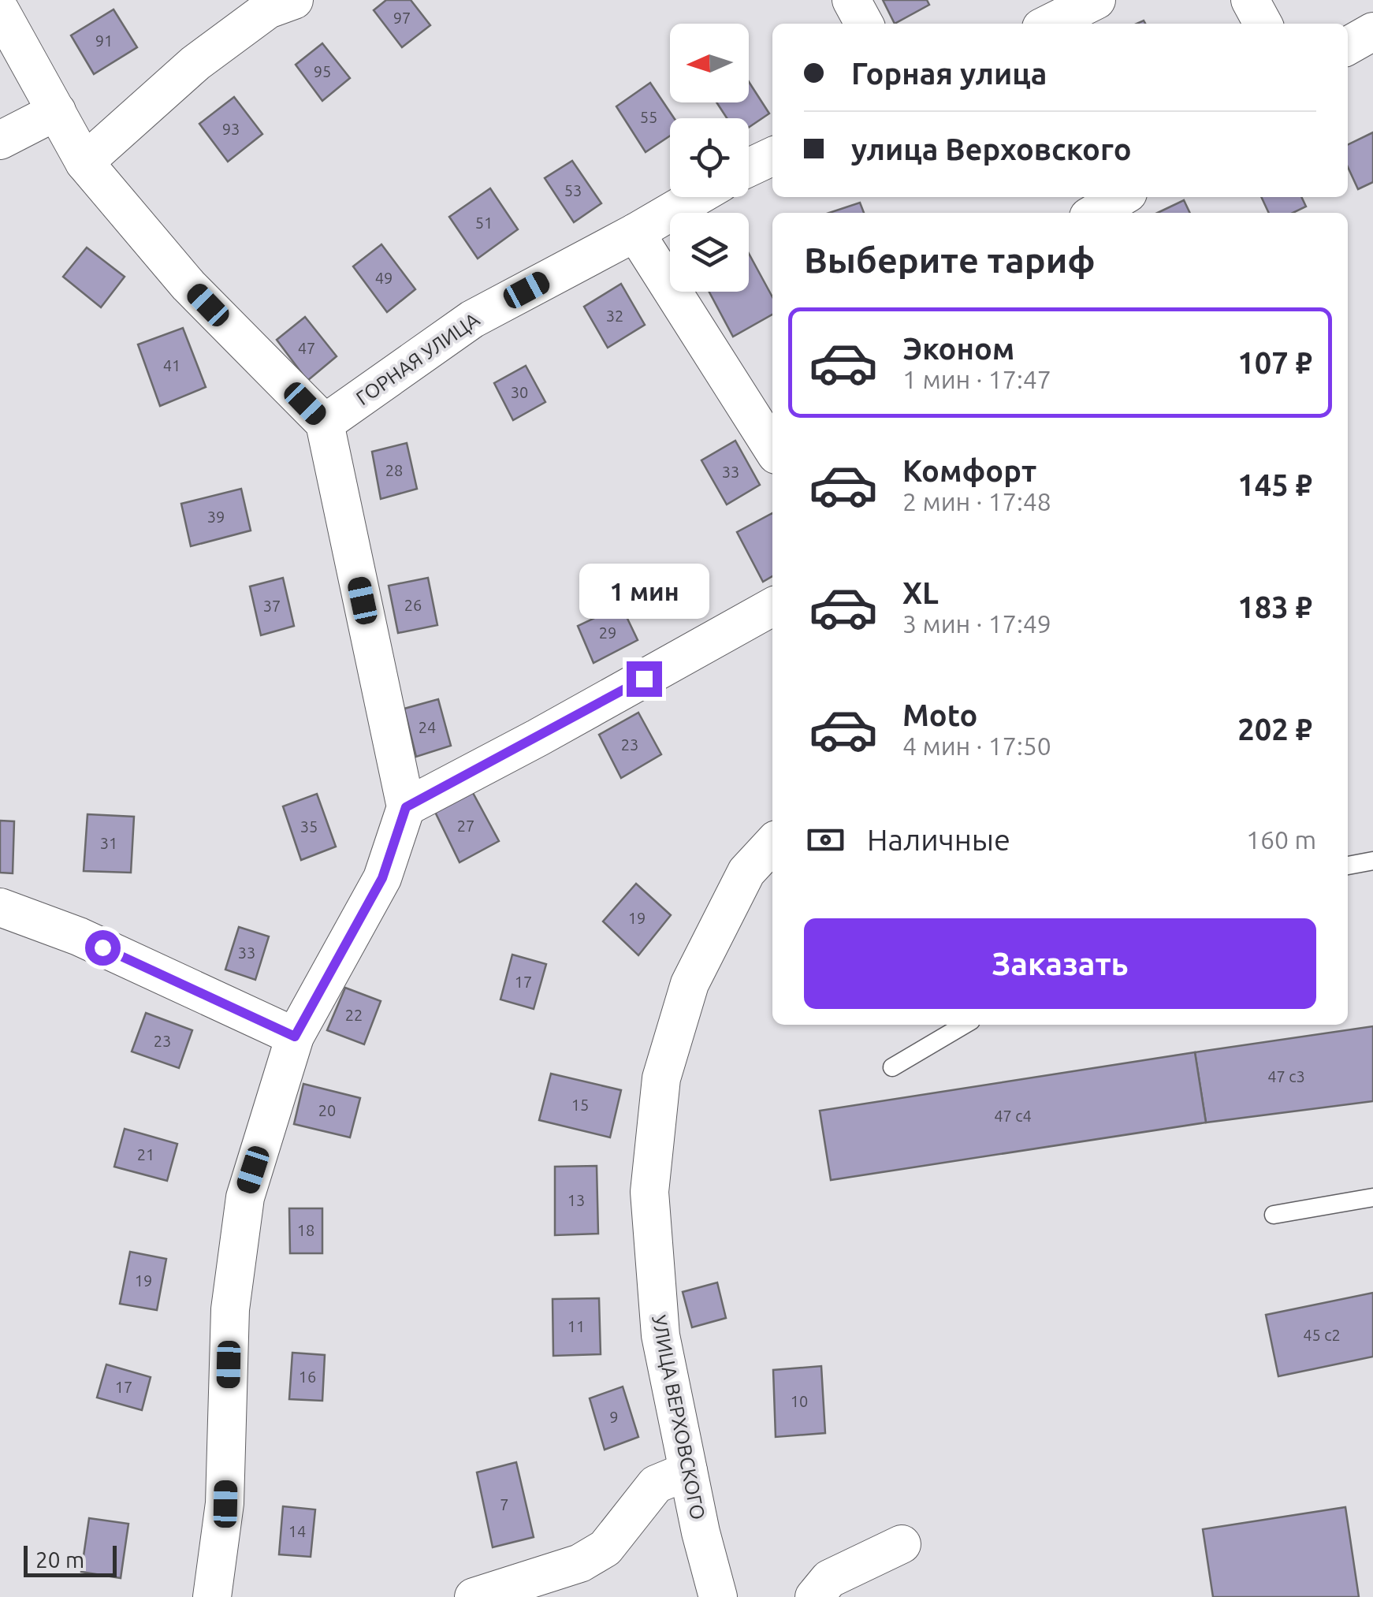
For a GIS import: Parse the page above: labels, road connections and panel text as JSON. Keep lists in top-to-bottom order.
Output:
{
  "streets": {
    "street": ["ГОРНАЯ УЛИЦА", "УЛИЦА ВЕРХОВСКОГО"]
  },
  "house_numbers": [
    "97",
    "91",
    "95",
    "55",
    "93",
    "53",
    "51",
    "49",
    "32",
    "47",
    "41",
    "30",
    "28",
    "33",
    "39",
    "26",
    "37",
    "29",
    "24",
    "23",
    "27",
    "35",
    "31",
    "19",
    "33",
    "17",
    "22",
    "23",
    "47 с3",
    "15",
    "20",
    "47 с4",
    "21",
    "13",
    "18",
    "19",
    "11",
    "45 с2",
    "16",
    "17",
    "10",
    "9",
    "7",
    "14"
  ],
  "scale_bar": "20 m",
  "north": "left",
  "page": {
    "banner": ["Горная улица", "улица Верховского"],
    "heading": "Выберите тариф",
    "list": [
      {
        "name": "Эконом",
        "note": "1 мин · 17:47",
        "value": "107 ₽"
      },
      {
        "name": "Комфорт",
        "note": "2 мин · 17:48",
        "value": "145 ₽"
      },
      {
        "name": "XL",
        "note": "3 мин · 17:49",
        "value": "183 ₽"
      },
      {
        "name": "Moto",
        "note": "4 мин · 17:50",
        "value": "202 ₽"
      }
    ],
    "bubble": "1 мин",
    "pay": ["Наличные", "160 m"],
    "buttons": "Заказать",
    "scale": "20 m"
  }
}
